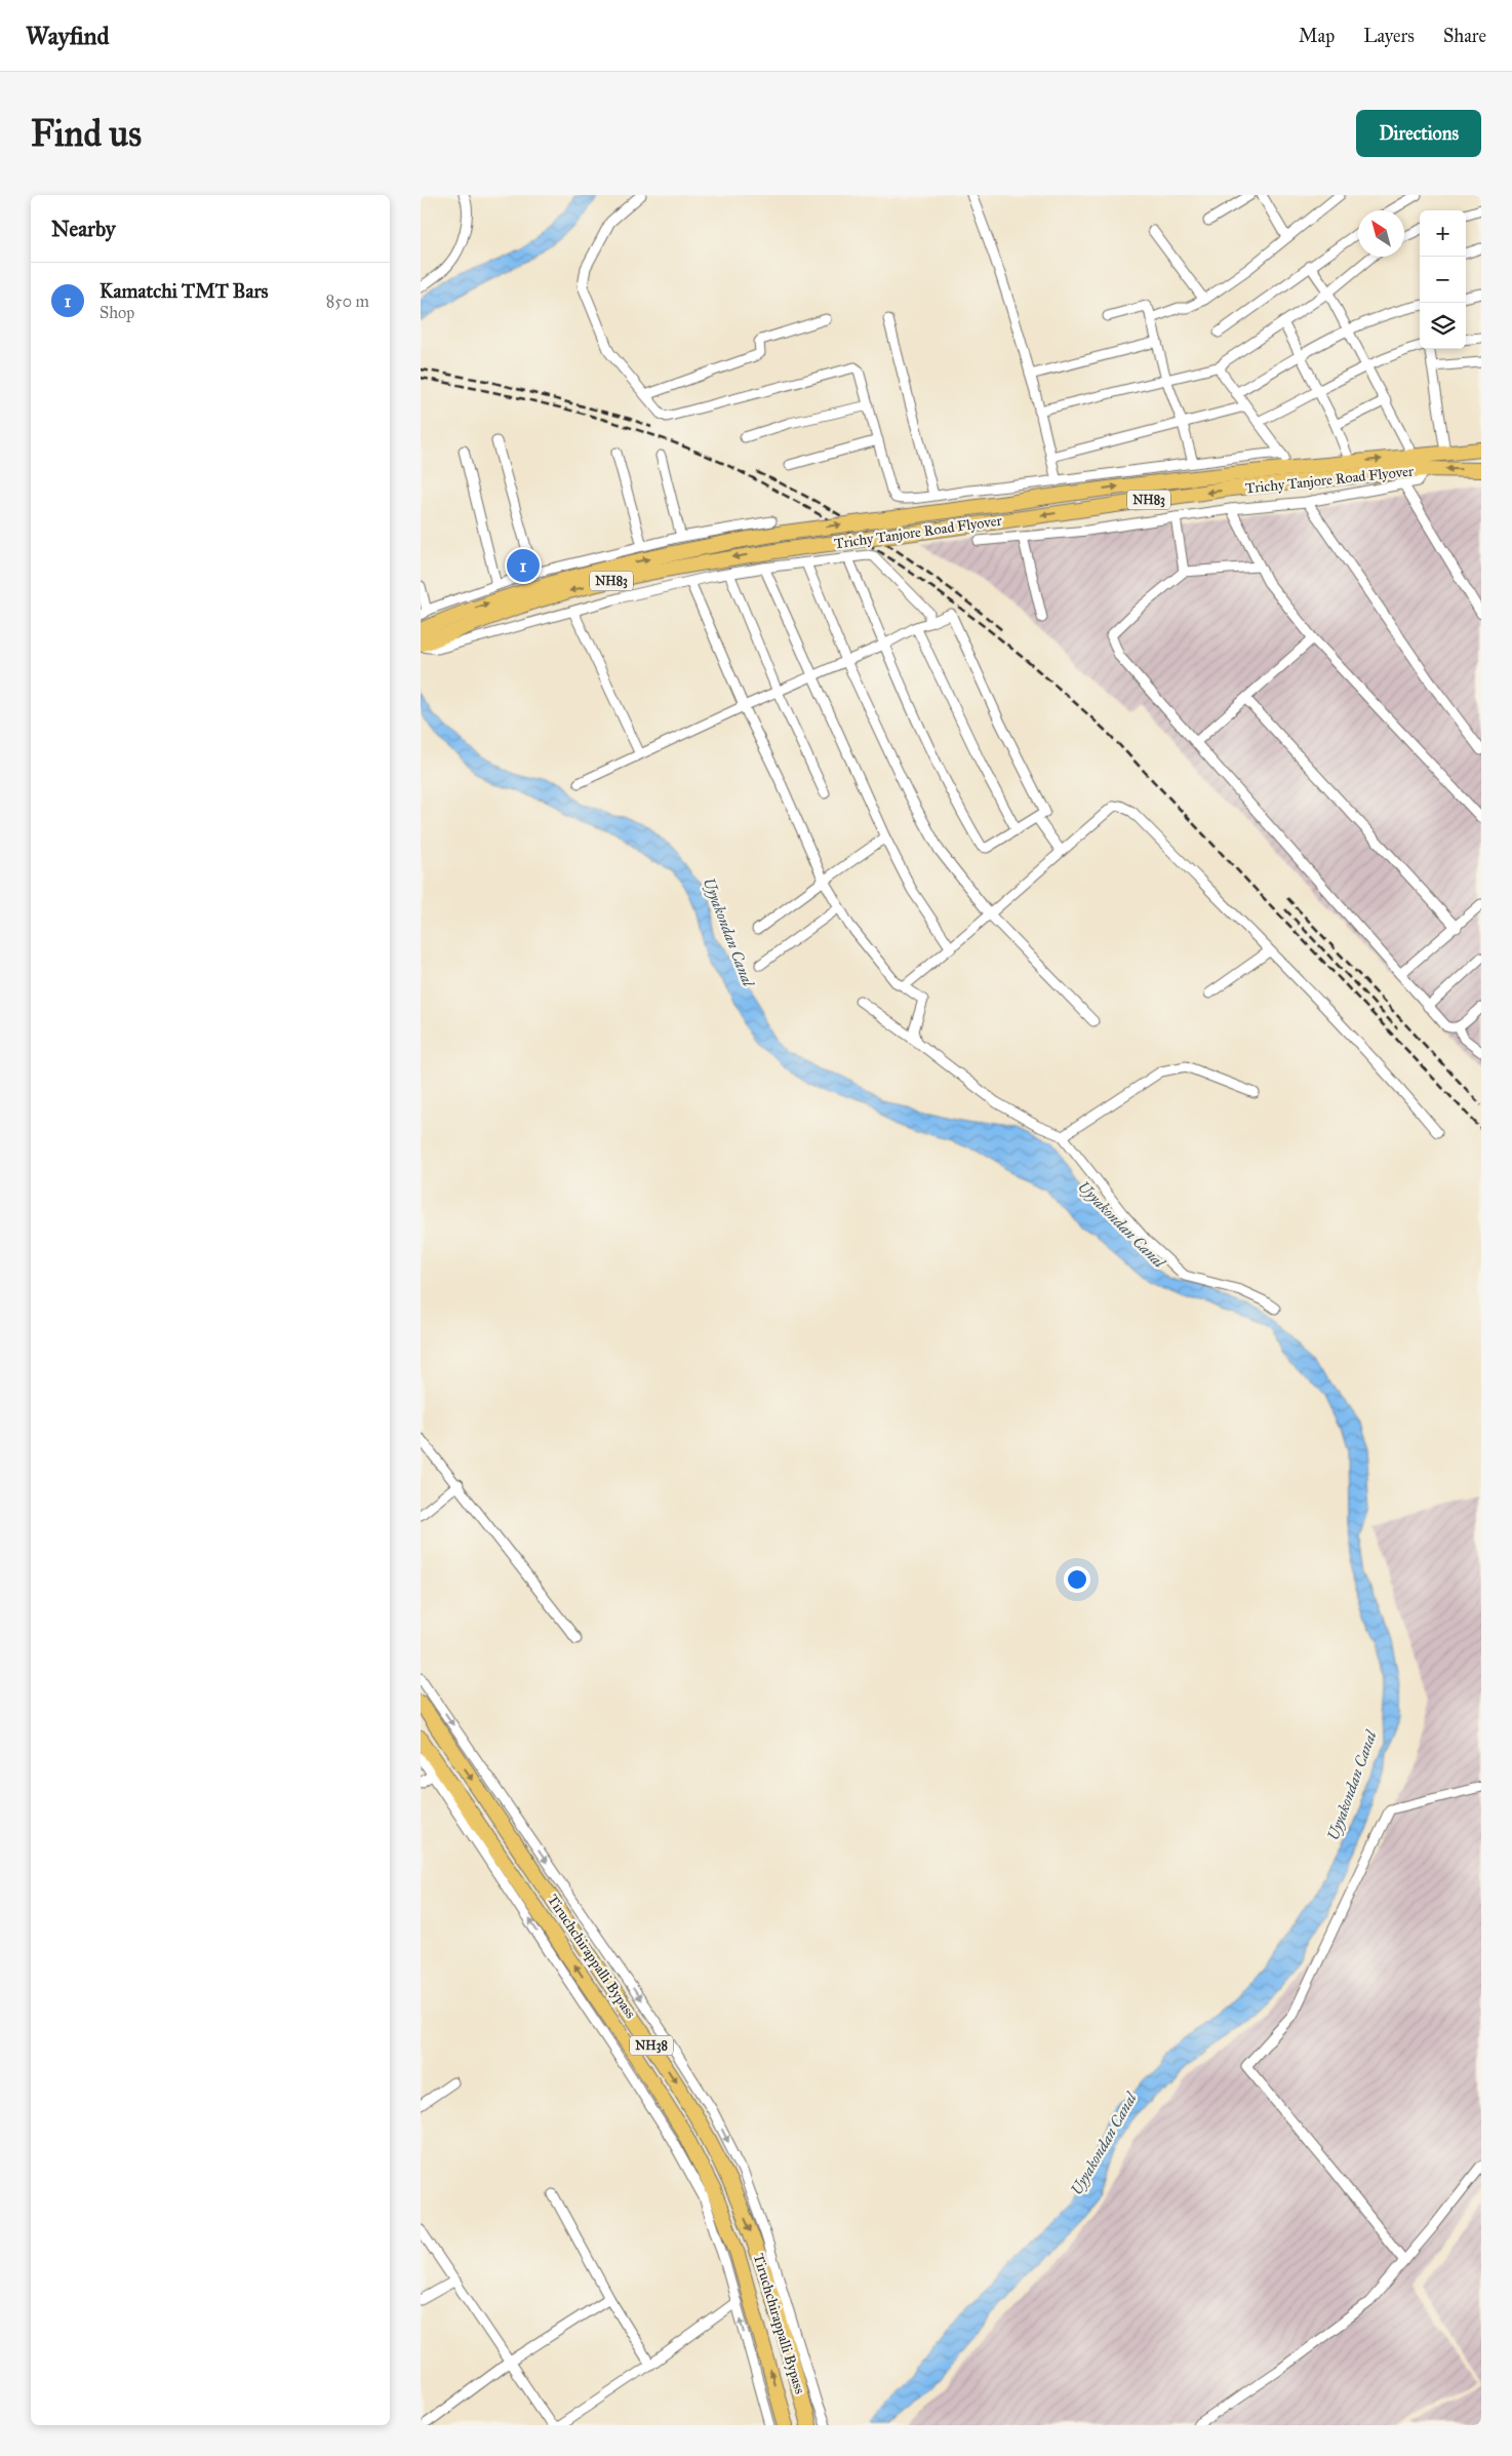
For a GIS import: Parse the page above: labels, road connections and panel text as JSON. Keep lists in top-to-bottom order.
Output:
{
  "streets": {
    "highway": [
      "Trichy Tanjore Road Flyover",
      "NH83",
      "Tiruchchirappalli Bypass",
      "NH38"
    ]
  },
  "crossings": [
    ["Trichy Tanjore Road Flyover", "NH83"]
  ],
  "water": ["Uyyakondan Canal"],
  "north": "top left",
  "page": {
    "header": "Wayfind",
    "nav": ["Map", "Layers", "Share"],
    "buttons": "Directions",
    "title": "Find us",
    "heading": "Nearby",
    "map_buttons": ["+", "−"],
    "list": [
      {
        "mark": "1",
        "name": "Kamatchi TMT Bars",
        "note": "Shop",
        "value": "850 m"
      }
    ],
    "pins": "1"
  }
}
